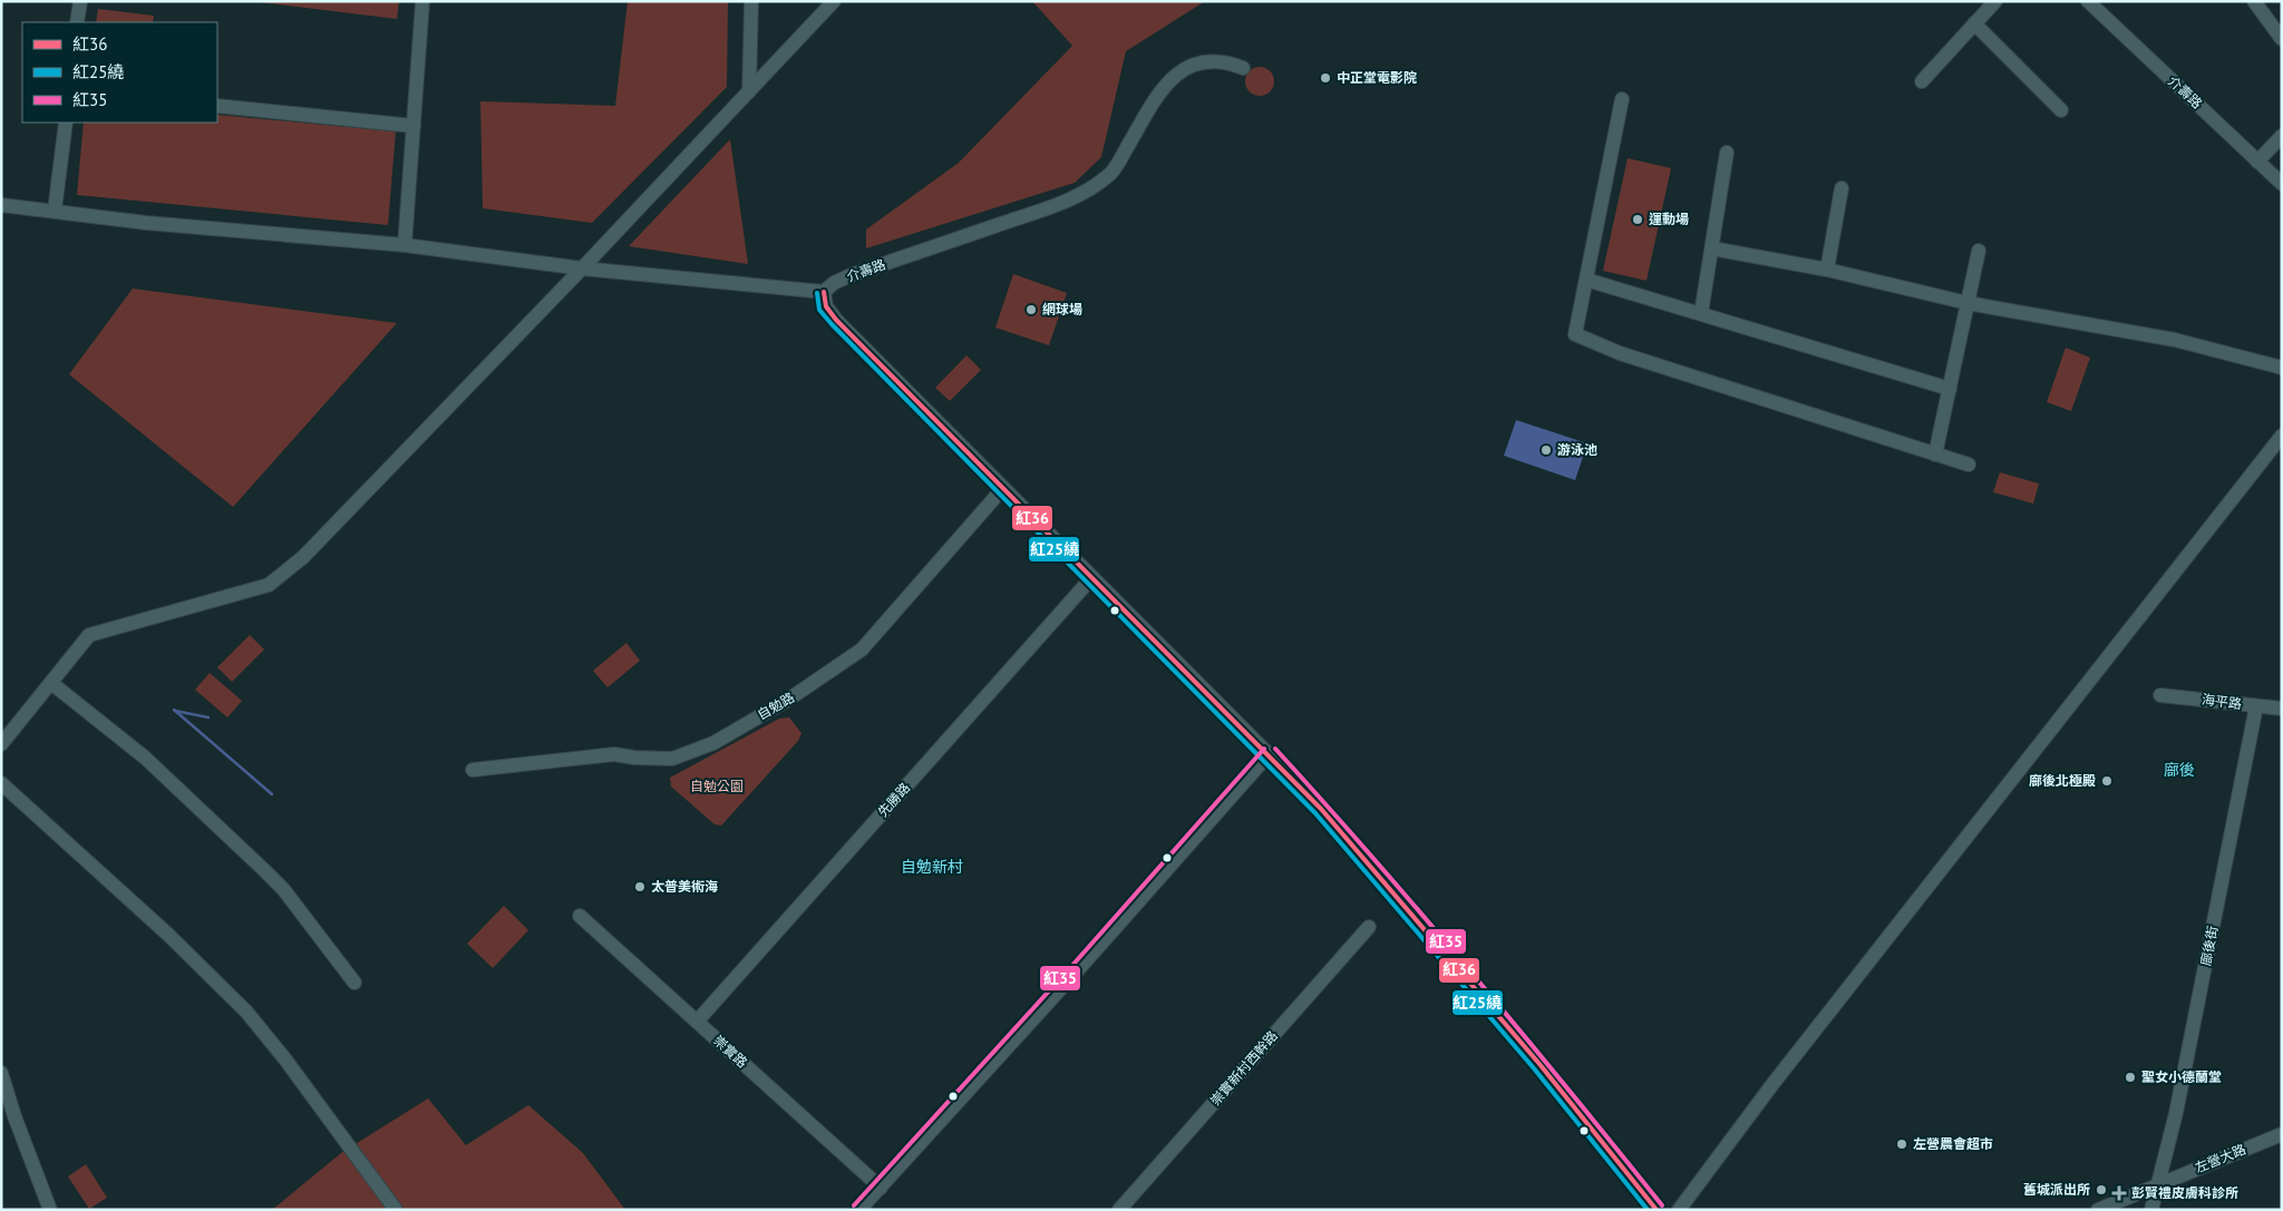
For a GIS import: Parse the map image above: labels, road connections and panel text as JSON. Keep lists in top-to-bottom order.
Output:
{
  "streets": {
    "street": [
      "介壽路",
      "海平路",
      "自勉路",
      "先勝路",
      "廍後街",
      "崇實路",
      "崇實新村西幹路",
      "左營大路"
    ]
  },
  "crossings": [
    ["海平路", "廍後街"],
    ["先勝路", "崇實路"],
    ["廍後街", "左營大路"]
  ],
  "districts": ["廍後", "自勉新村"],
  "parks": ["自勉公園"],
  "places": {
    "other": [
      "中正堂電影院",
      "運動場",
      "網球場",
      "游泳池",
      "廍後北極殿",
      "太普美術海",
      "聖女小德蘭堂",
      "左營農會超市",
      "舊城派出所"
    ],
    "health": ["彭賢禮皮膚科診所"]
  },
  "lines": ["transit line 紅36", "transit line 紅25繞", "transit line 紅35"],
  "legend": ["紅36", "紅25繞", "紅35"]
}
